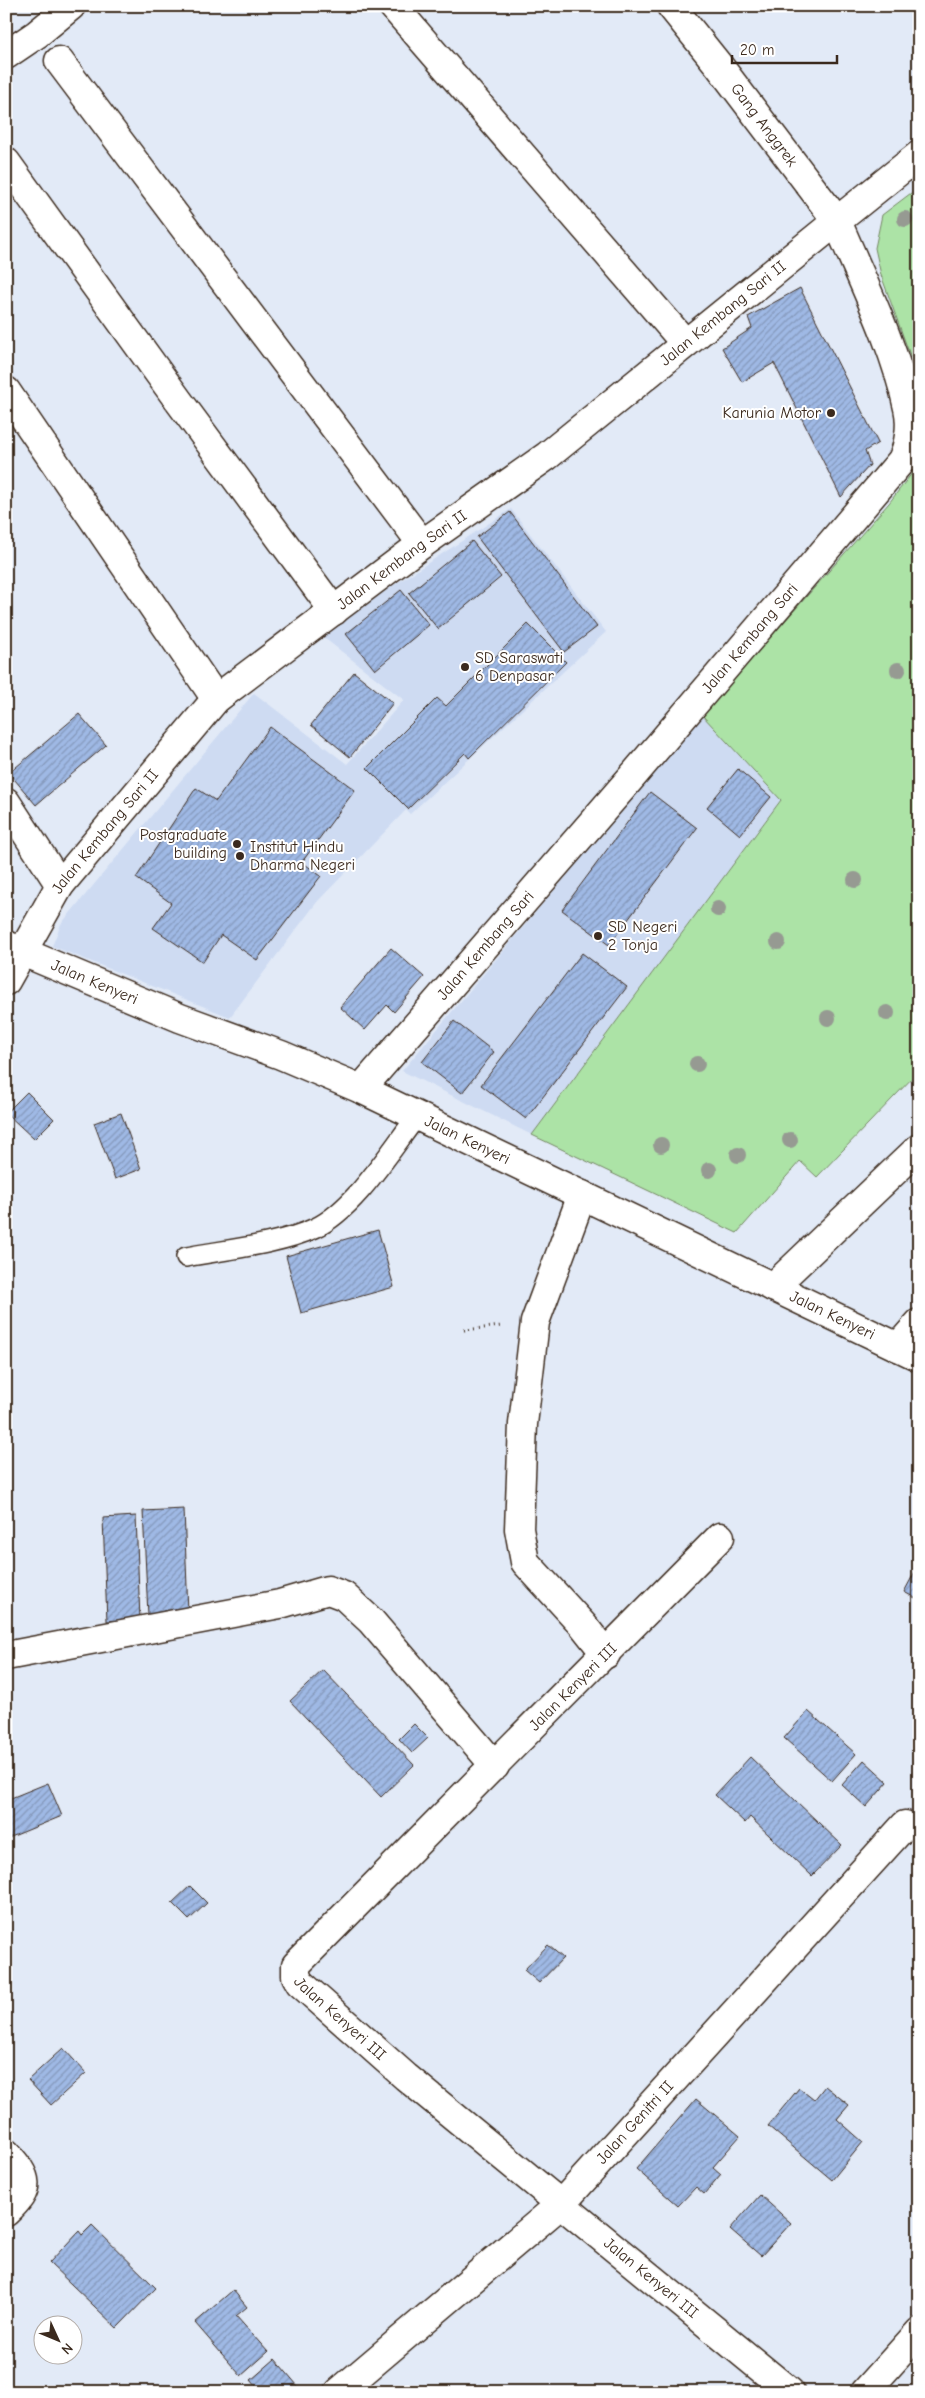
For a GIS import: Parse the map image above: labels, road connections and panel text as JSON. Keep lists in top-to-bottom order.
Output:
{
  "streets": {
    "street": [
      "Gang Anggrek",
      "Jalan Kembang Sari II",
      "Jalan Kembang Sari",
      "Jalan Kenyeri",
      "Jalan Kenyeri III",
      "Jalan Genitri II"
    ]
  },
  "crossings": [
    ["Gang Anggrek", "Jalan Kembang Sari II"],
    ["Gang Anggrek", "Jalan Kembang Sari"],
    ["Jalan Kembang Sari II", "Jalan Kembang Sari"],
    ["Jalan Kembang Sari II", "Jalan Kenyeri"],
    ["Jalan Kembang Sari", "Jalan Kenyeri"],
    ["Jalan Kenyeri III", "Jalan Genitri II"]
  ],
  "places": [
    "Karunia Motor",
    "SD Saraswati 6 Denpasar",
    "Postgraduate building",
    "Institut Hindu Dharma Negeri",
    "SD Negeri 2 Tonja"
  ],
  "scale_bar": "20 m",
  "north": "bottom right"
}
